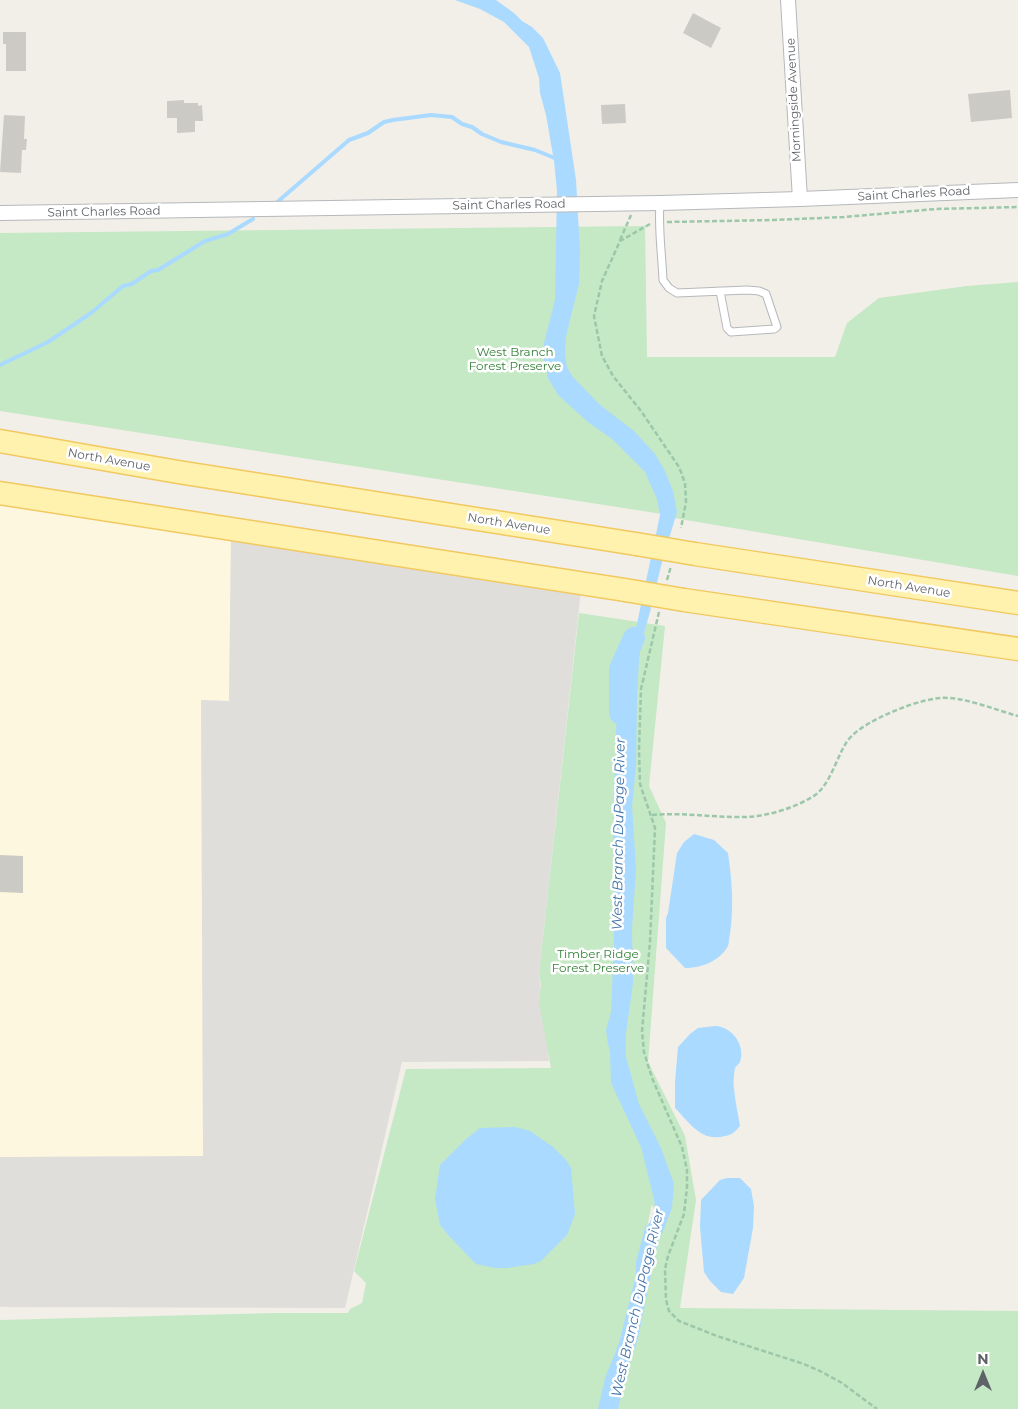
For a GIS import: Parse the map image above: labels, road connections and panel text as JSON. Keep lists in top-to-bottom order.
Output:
{
  "streets": {
    "main road": ["North Avenue"],
    "street": ["Morningside Avenue", "Saint Charles Road"]
  },
  "crossings": [
    ["Morningside Avenue", "Saint Charles Road"]
  ],
  "water": ["West Branch DuPage River"],
  "parks": ["West Branch Forest Preserve", "Timber Ridge Forest Preserve"],
  "north": "top"
}
